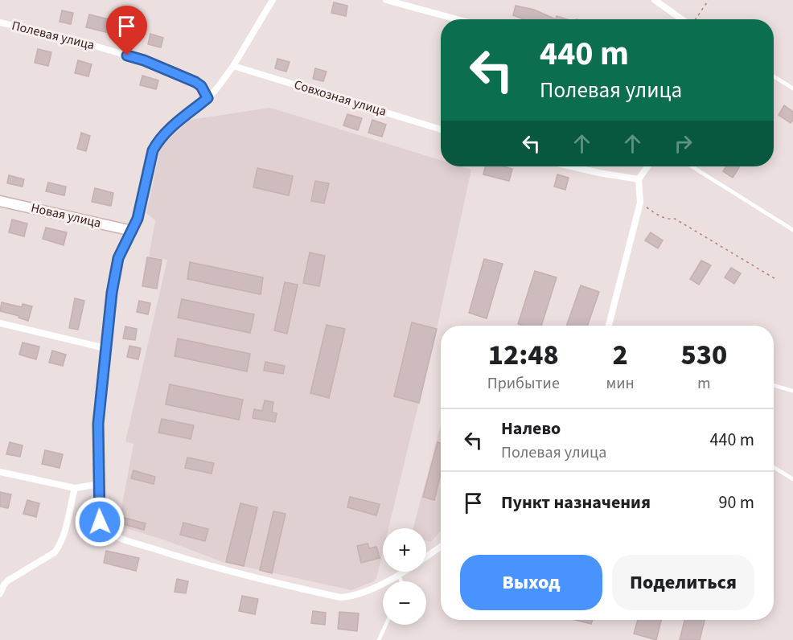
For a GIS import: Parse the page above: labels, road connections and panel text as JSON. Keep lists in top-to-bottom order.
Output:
{
  "streets": {
    "street": ["Полевая улица", "Совхозная улица", "Новая улица"]
  },
  "page": {
    "turn": ["440 m", "Полевая улица"],
    "eta": [
      "12:48",
      "Прибытие",
      "2",
      "мин",
      "530",
      "m"
    ],
    "list": [
      {
        "name": "Налево",
        "note": "Полевая улица",
        "value": "440 m"
      },
      {
        "name": "Пункт назначения",
        "value": "90 m"
      }
    ],
    "map_buttons": ["+", "−"],
    "buttons": ["Выход", "Поделиться"]
  }
}
